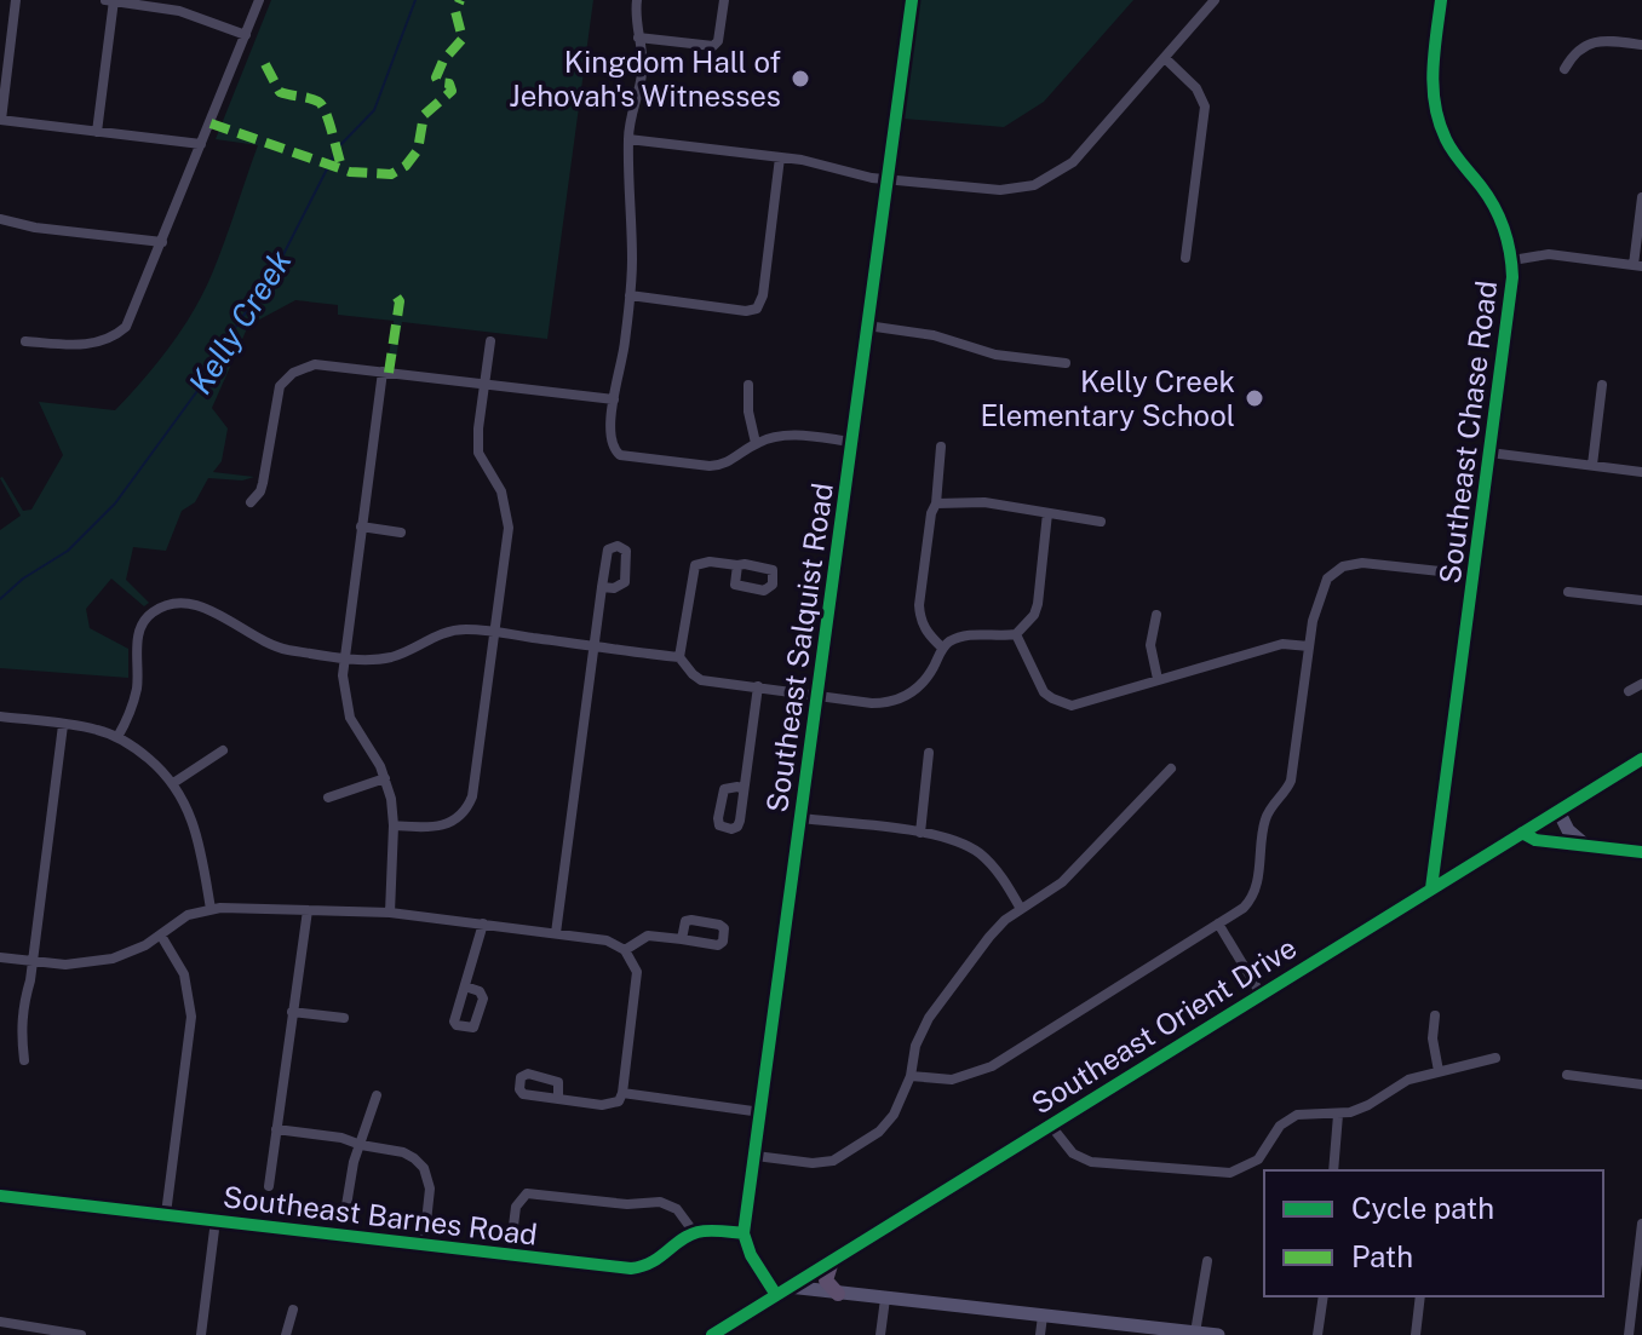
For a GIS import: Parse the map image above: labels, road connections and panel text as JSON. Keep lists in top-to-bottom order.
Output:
{
  "streets": {
    "street": [
      "Southeast Chase Road",
      "Southeast Salquist Road",
      "Southeast Orient Drive",
      "Southeast Barnes Road"
    ]
  },
  "crossings": [
    ["Southeast Chase Road", "Southeast Orient Drive"]
  ],
  "water": ["Kelly Creek"],
  "places": ["Kingdom Hall of Jehovah's Witnesses", "Kelly Creek Elementary School"],
  "legend": ["Cycle path", "Path"]
}
